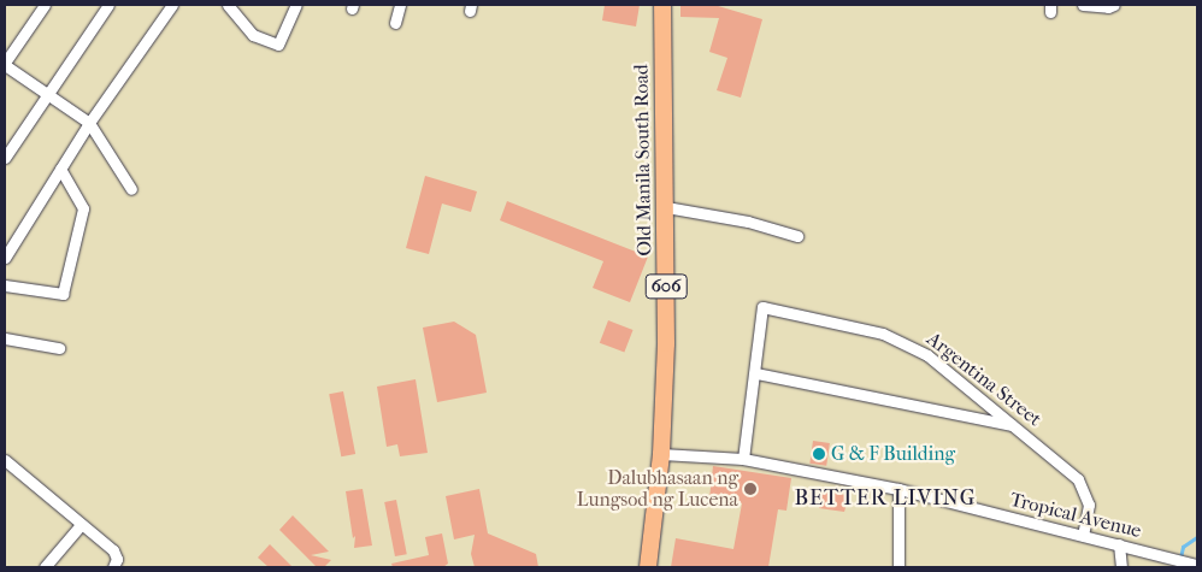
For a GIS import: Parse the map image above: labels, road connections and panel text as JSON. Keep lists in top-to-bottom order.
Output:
{
  "streets": {
    "main road": ["Old Manila South Road", "606"],
    "street": ["Argentina Street", "Tropical Avenue"]
  },
  "crossings": [
    ["Old Manila South Road", "Tropical Avenue"],
    ["Argentina Street", "Tropical Avenue"]
  ],
  "districts": ["BETTER LIVING"],
  "places": ["G & F Building", "Dalubhasaan ng Lungsod ng Lucena"]
}
